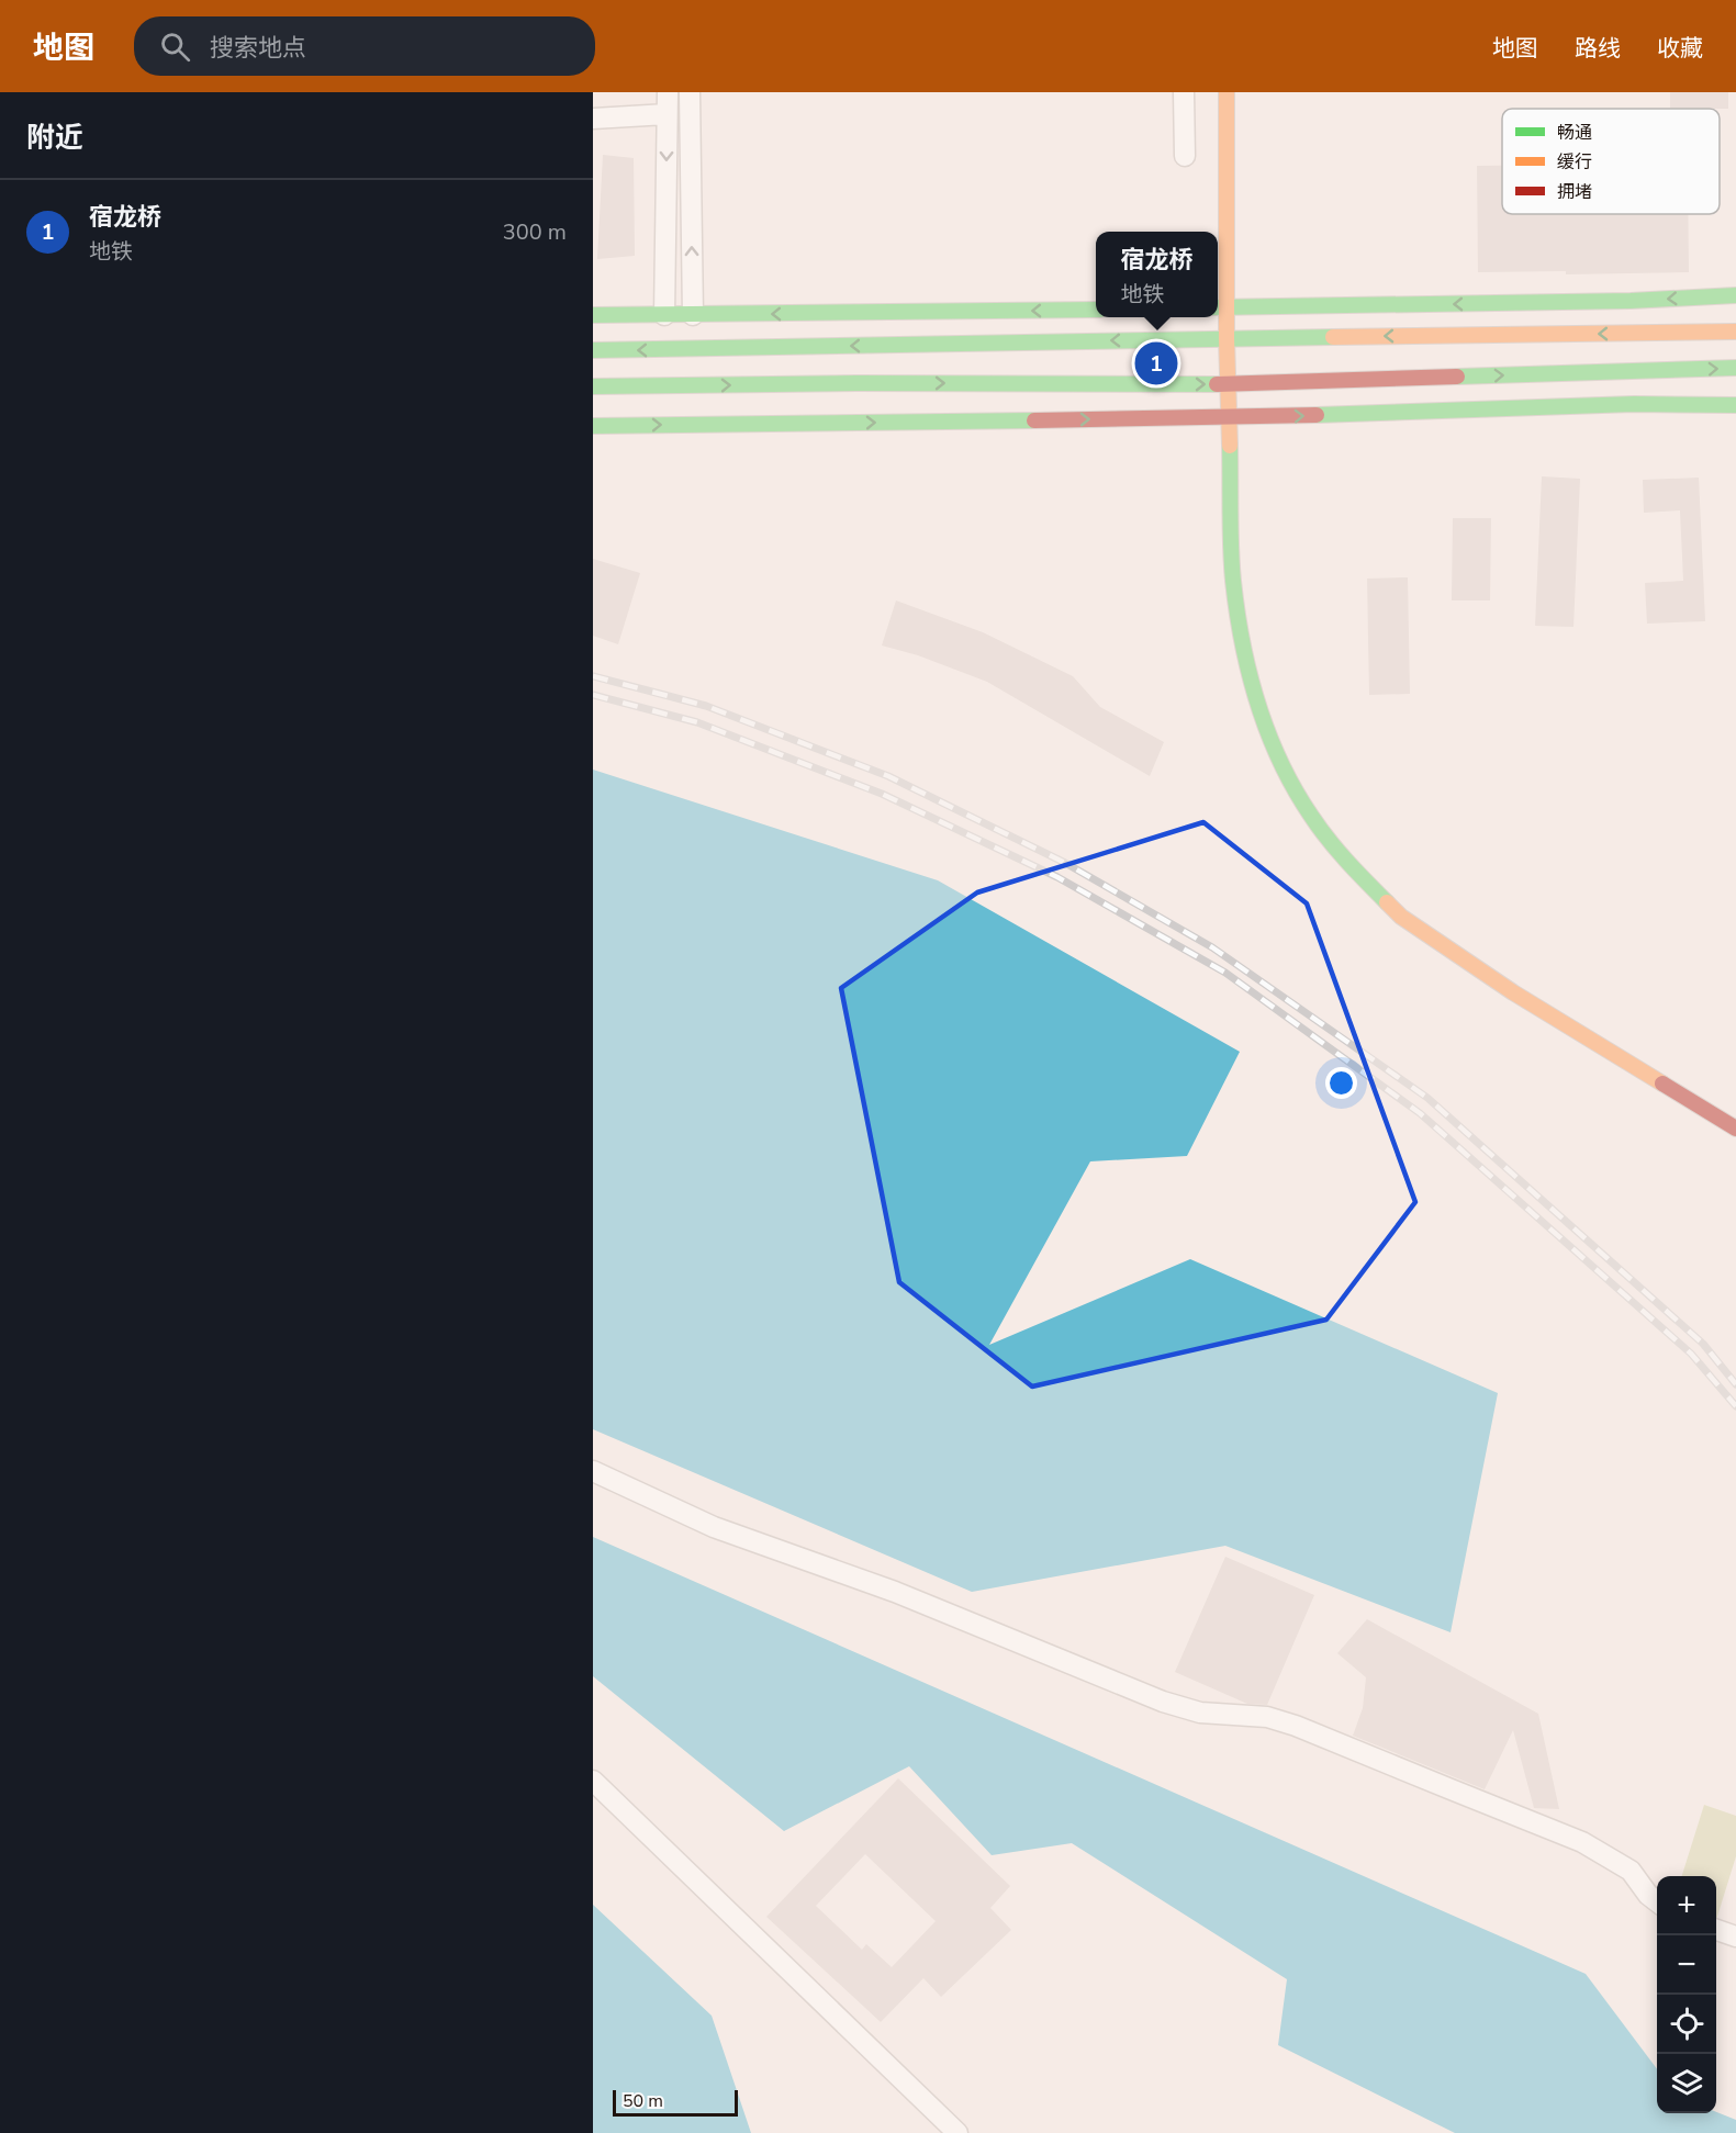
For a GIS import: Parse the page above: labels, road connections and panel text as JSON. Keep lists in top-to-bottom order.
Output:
{
  "legend": ["畅通", "缓行", "拥堵"],
  "scale_bar": "50 m",
  "page": {
    "header": "地图",
    "search": "搜索地点",
    "nav": ["地图", "路线", "收藏"],
    "heading": "附近",
    "list": [
      {
        "mark": "1",
        "name": "宿龙桥",
        "note": "地铁",
        "value": "300 m"
      }
    ],
    "popup": ["宿龙桥", "地铁"],
    "pins": "1",
    "map_buttons": ["+", "−"],
    "scale": "50 m"
  }
}
